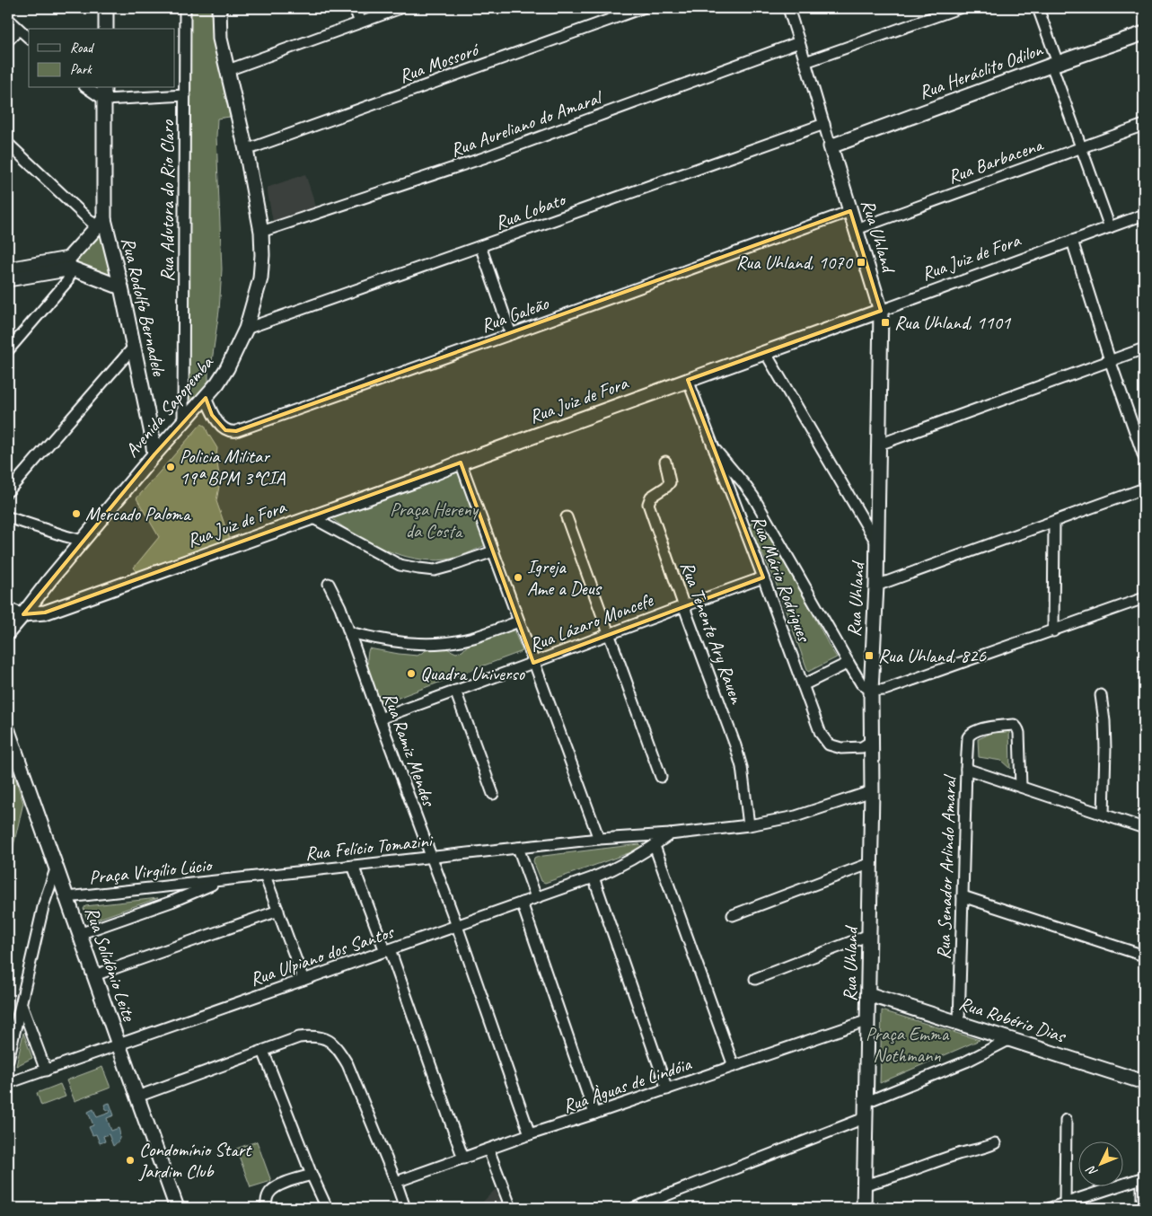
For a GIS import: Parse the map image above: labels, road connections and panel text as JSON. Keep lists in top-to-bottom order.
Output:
{
  "streets": {
    "street": [
      "Rua Mossoró",
      "Rua Heráclito Odilon",
      "Rua Aureliano do Amaral",
      "Rua Barbacena",
      "Rua Adutora do Rio Claro",
      "Rua Lobato",
      "Rua Uhland",
      "Rua Juiz de Fora",
      "Rua Rodolfo Bernadele",
      "Rua Galeão",
      "Avenida Sapopemba",
      "Rua Mário Rodrigues",
      "Rua Lázaro Moncefe",
      "Rua Tenente Ary Rauen",
      "Rua Ramiz Mendes",
      "Rua Felício Tomazini",
      "Rua Senador Arlindo Amaral",
      "Praça Virgílio Lúcio",
      "Rua Ulpiano dos Santos",
      "Rua Solidônio Leite",
      "Rua Robério Dias",
      "Rua Àguas de Lindóia"
    ]
  },
  "crossings": [
    ["Rua Mossoró", "Avenida Sapopemba"],
    ["Rua Heráclito Odilon", "Rua Uhland"],
    ["Rua Aureliano do Amaral", "Rua Uhland"],
    ["Rua Aureliano do Amaral", "Avenida Sapopemba"],
    ["Rua Barbacena", "Rua Uhland"],
    ["Rua Adutora do Rio Claro", "Avenida Sapopemba"],
    ["Rua Lobato", "Rua Uhland"],
    ["Rua Lobato", "Avenida Sapopemba"],
    ["Rua Uhland", "Rua Juiz de Fora"],
    ["Rua Uhland", "Rua Galeão"],
    ["Rua Uhland", "Rua Mário Rodrigues"],
    ["Rua Uhland", "Rua Felício Tomazini"],
    ["Rua Uhland", "Rua Robério Dias"],
    ["Rua Uhland", "Rua Àguas de Lindóia"],
    ["Rua Juiz de Fora", "Avenida Sapopemba"],
    ["Rua Juiz de Fora", "Rua Mário Rodrigues"],
    ["Rua Rodolfo Bernadele", "Avenida Sapopemba"],
    ["Rua Galeão", "Avenida Sapopemba"],
    ["Rua Mário Rodrigues", "Rua Lázaro Moncefe"],
    ["Rua Lázaro Moncefe", "Rua Tenente Ary Rauen"],
    ["Rua Lázaro Moncefe", "Rua Ramiz Mendes"],
    ["Rua Tenente Ary Rauen", "Rua Felício Tomazini"],
    ["Rua Ramiz Mendes", "Rua Felício Tomazini"],
    ["Rua Ramiz Mendes", "Rua Ulpiano dos Santos"],
    ["Rua Ramiz Mendes", "Rua Àguas de Lindóia"],
    ["Rua Felício Tomazini", "Praça Virgílio Lúcio"],
    ["Rua Felício Tomazini", "Rua Ulpiano dos Santos"],
    ["Rua Senador Arlindo Amaral", "Rua Robério Dias"],
    ["Praça Virgílio Lúcio", "Rua Solidônio Leite"],
    ["Rua Ulpiano dos Santos", "Rua Solidônio Leite"]
  ],
  "parks": ["Praça Hereny da Costa", "Praça Emma Nothmann"],
  "places": {
    "transit": ["Rua Uhland, 1070", "Rua Uhland, 1101", "Rua Uhland, 826"],
    "other": [
      "Policia Militar 19ª BPM 3ªCIA",
      "Mercado Paloma",
      "Igreja Ame a Deus",
      "Quadra Universo",
      "Condomínio Start Jardim Club"
    ]
  },
  "legend": ["Road", "Park"],
  "north": "bottom left"
}
